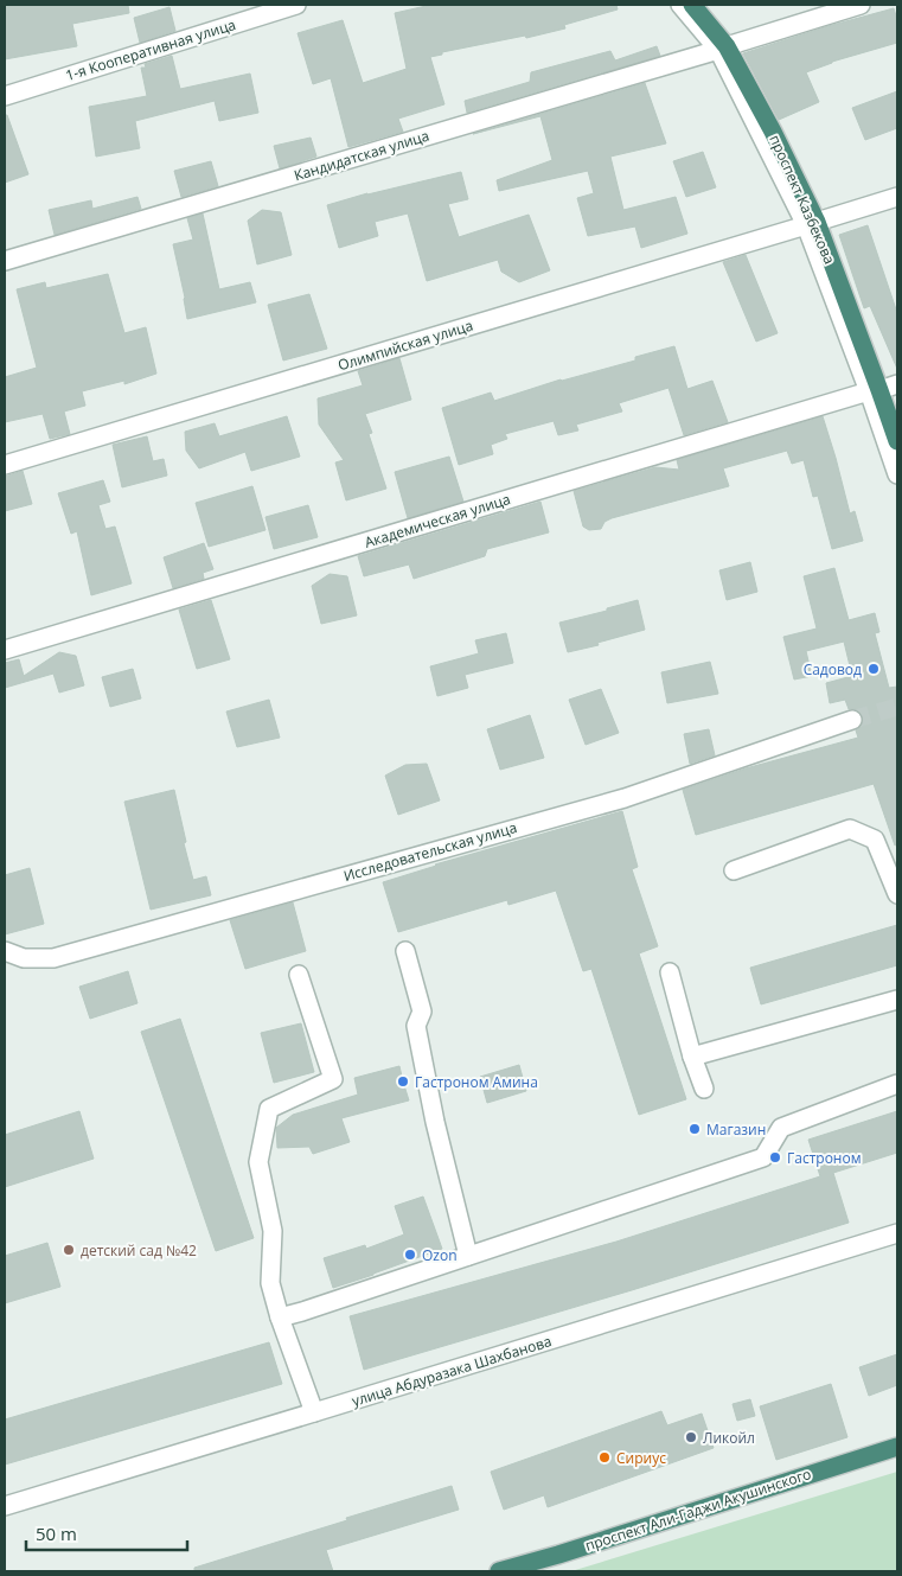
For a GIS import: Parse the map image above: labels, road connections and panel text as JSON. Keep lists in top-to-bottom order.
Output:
{
  "streets": {
    "highway": ["проспект Казбекова", "проспект Али-Гаджи Акушинского"],
    "street": [
      "1-я Кооперативная улица",
      "Кандидатская улица",
      "Олимпийская улица",
      "Академическая улица",
      "Исследовательская улица",
      "улица Абдуразака Шахбанова"
    ]
  },
  "crossings": [
    ["Кандидатская улица", "проспект Казбекова"],
    ["проспект Казбекова", "Олимпийская улица"],
    ["проспект Казбекова", "Академическая улица"]
  ],
  "places": [
    "Садовод",
    "Гастроном Амина",
    "Магазин",
    "Гастроном",
    "детский сад №42",
    "Ozon",
    "Ликойл",
    "Сириус"
  ],
  "scale_bar": "50 m"
}
